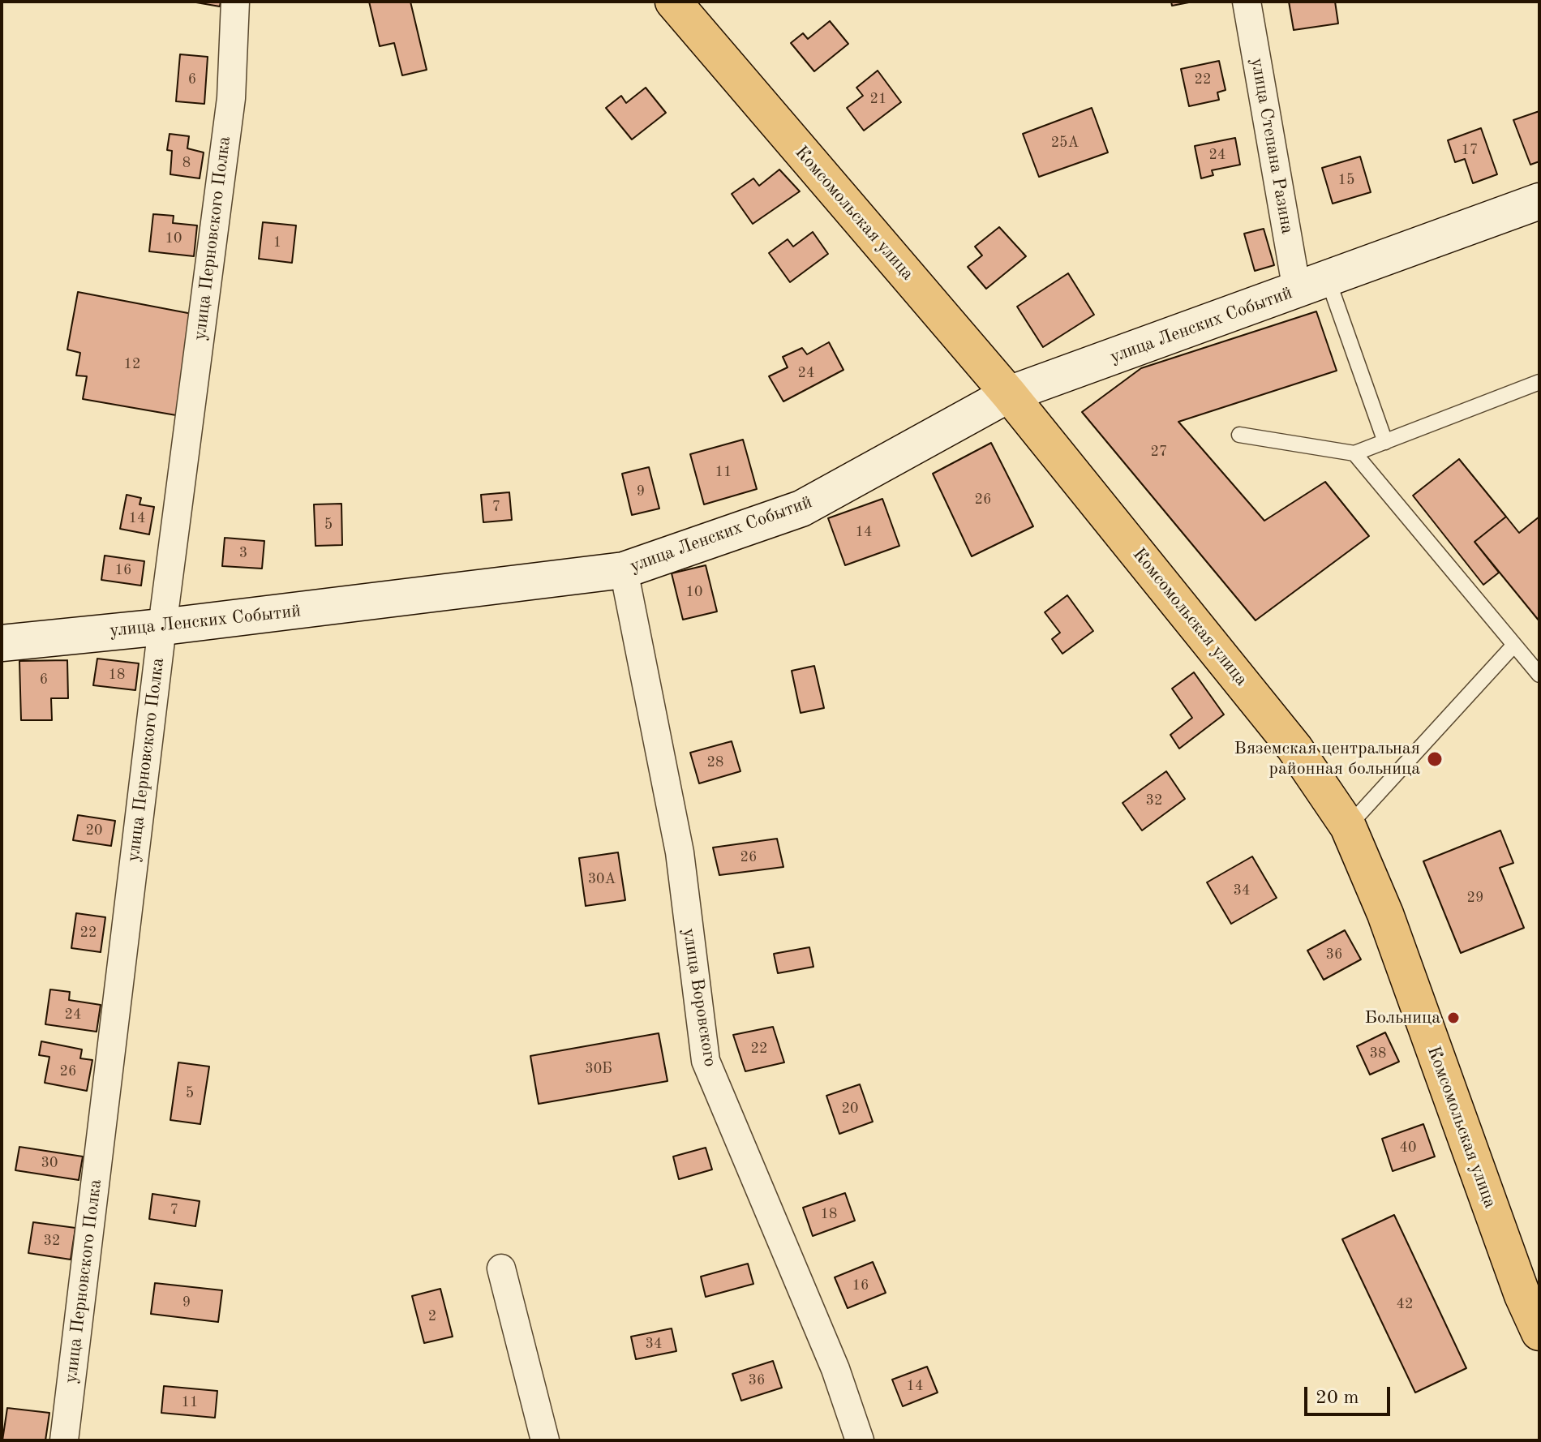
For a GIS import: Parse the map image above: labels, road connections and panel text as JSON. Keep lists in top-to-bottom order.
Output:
{
  "streets": {
    "main road": ["Комсомольская улица"],
    "street": [
      "улица Степана Разина",
      "улица Перновского Полка",
      "улица Ленских Событий",
      "улица Воровского"
    ]
  },
  "crossings": [
    ["улица Степана Разина", "улица Ленских Событий"],
    ["Комсомольская улица", "улица Ленских Событий"],
    ["улица Перновского Полка", "улица Ленских Событий"],
    ["улица Ленских Событий", "улица Воровского"]
  ],
  "places": ["Вяземская центральная районная больница", "Больница"],
  "house_numbers": [
    "6",
    "22",
    "21",
    "25А",
    "17",
    "24",
    "8",
    "15",
    "10",
    "1",
    "12",
    "24",
    "27",
    "11",
    "9",
    "26",
    "7",
    "14",
    "5",
    "14",
    "3",
    "16",
    "10",
    "18",
    "6",
    "28",
    "32",
    "20",
    "26",
    "30А",
    "34",
    "29",
    "22",
    "36",
    "24",
    "22",
    "38",
    "30Б",
    "26",
    "5",
    "20",
    "40",
    "30",
    "7",
    "18",
    "32",
    "16",
    "9",
    "42",
    "2",
    "34",
    "36",
    "14",
    "11"
  ],
  "scale_bar": "20 m"
}
